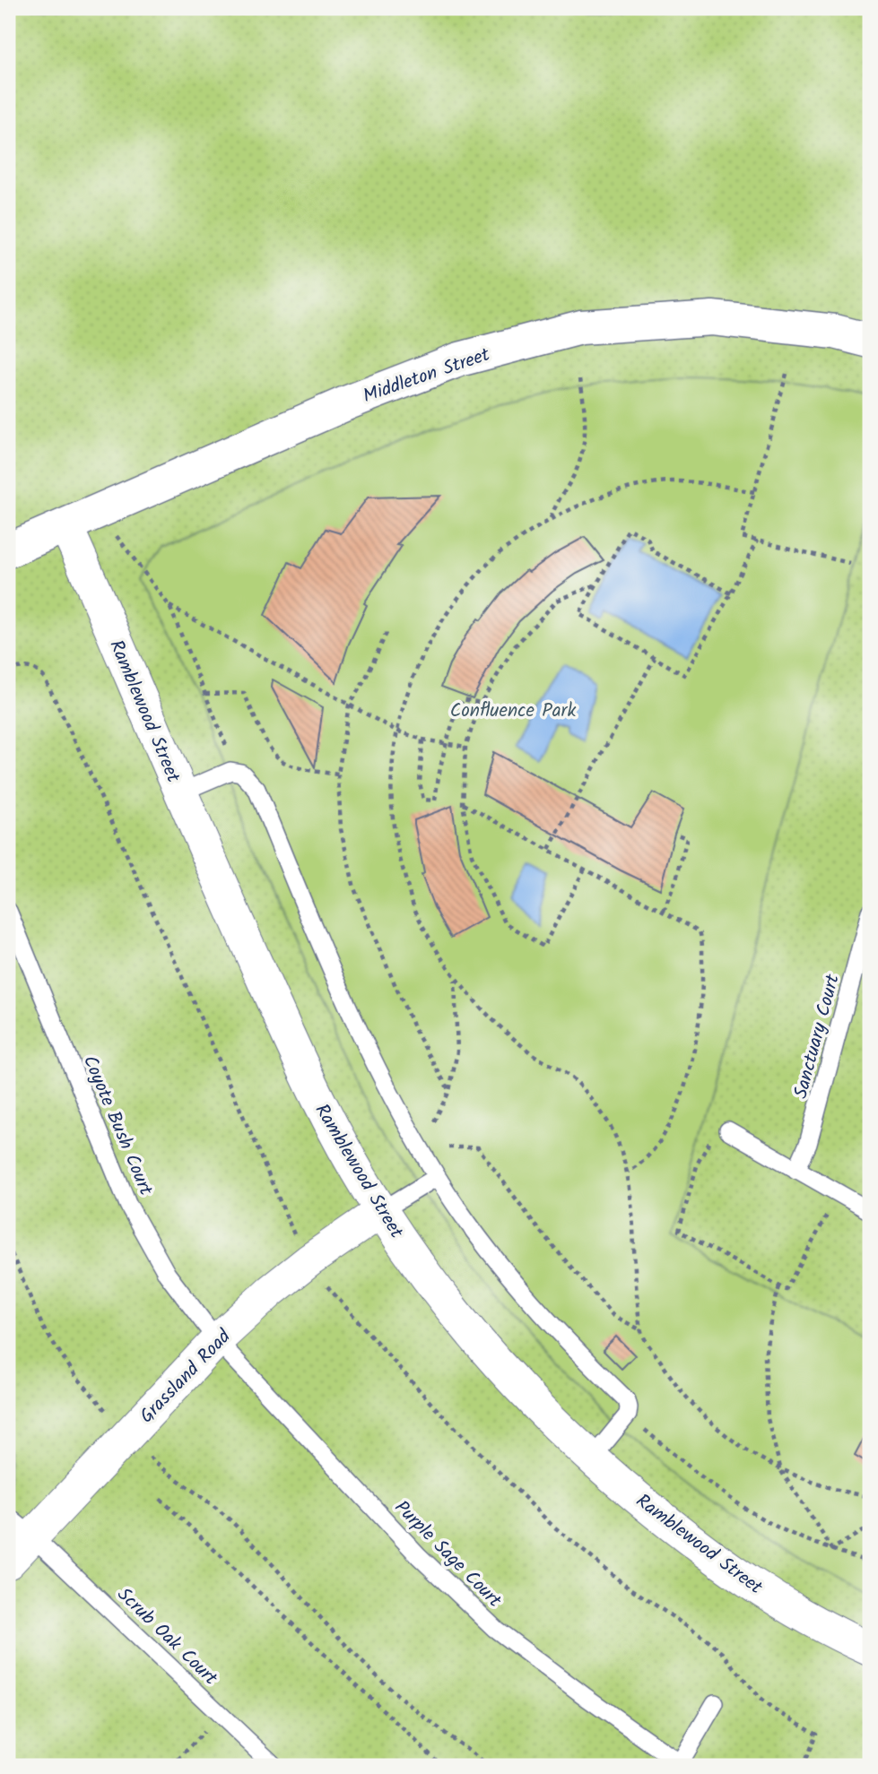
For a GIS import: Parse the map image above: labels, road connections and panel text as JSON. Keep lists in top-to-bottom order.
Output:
{
  "streets": {
    "street": ["Middleton Street", "Ramblewood Street", "Grassland Road"],
    "lane": [
      "Sanctuary Court",
      "Coyote Bush Court",
      "Purple Sage Court",
      "Scrub Oak Court"
    ]
  },
  "crossings": [
    ["Middleton Street", "Ramblewood Street"],
    ["Ramblewood Street", "Grassland Road"],
    ["Coyote Bush Court", "Grassland Road"],
    ["Coyote Bush Court", "Purple Sage Court"],
    ["Grassland Road", "Purple Sage Court"],
    ["Grassland Road", "Scrub Oak Court"]
  ],
  "parks": ["Confluence Park"]
}
